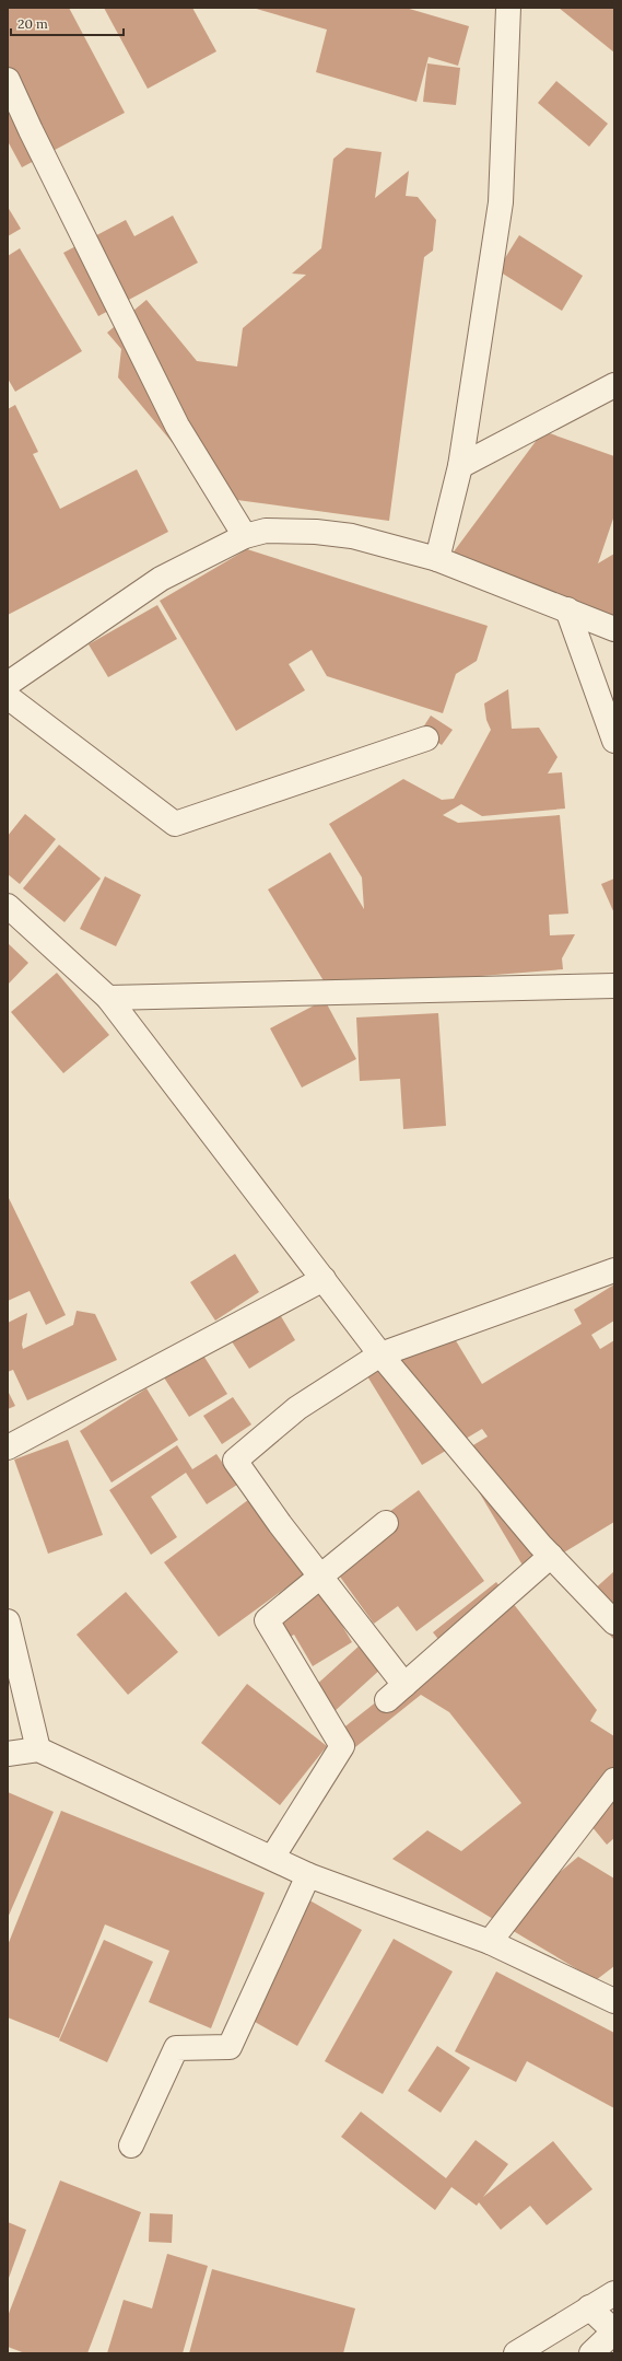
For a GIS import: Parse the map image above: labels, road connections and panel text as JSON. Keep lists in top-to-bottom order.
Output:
{
  "scale_bar": "20 m"
}
